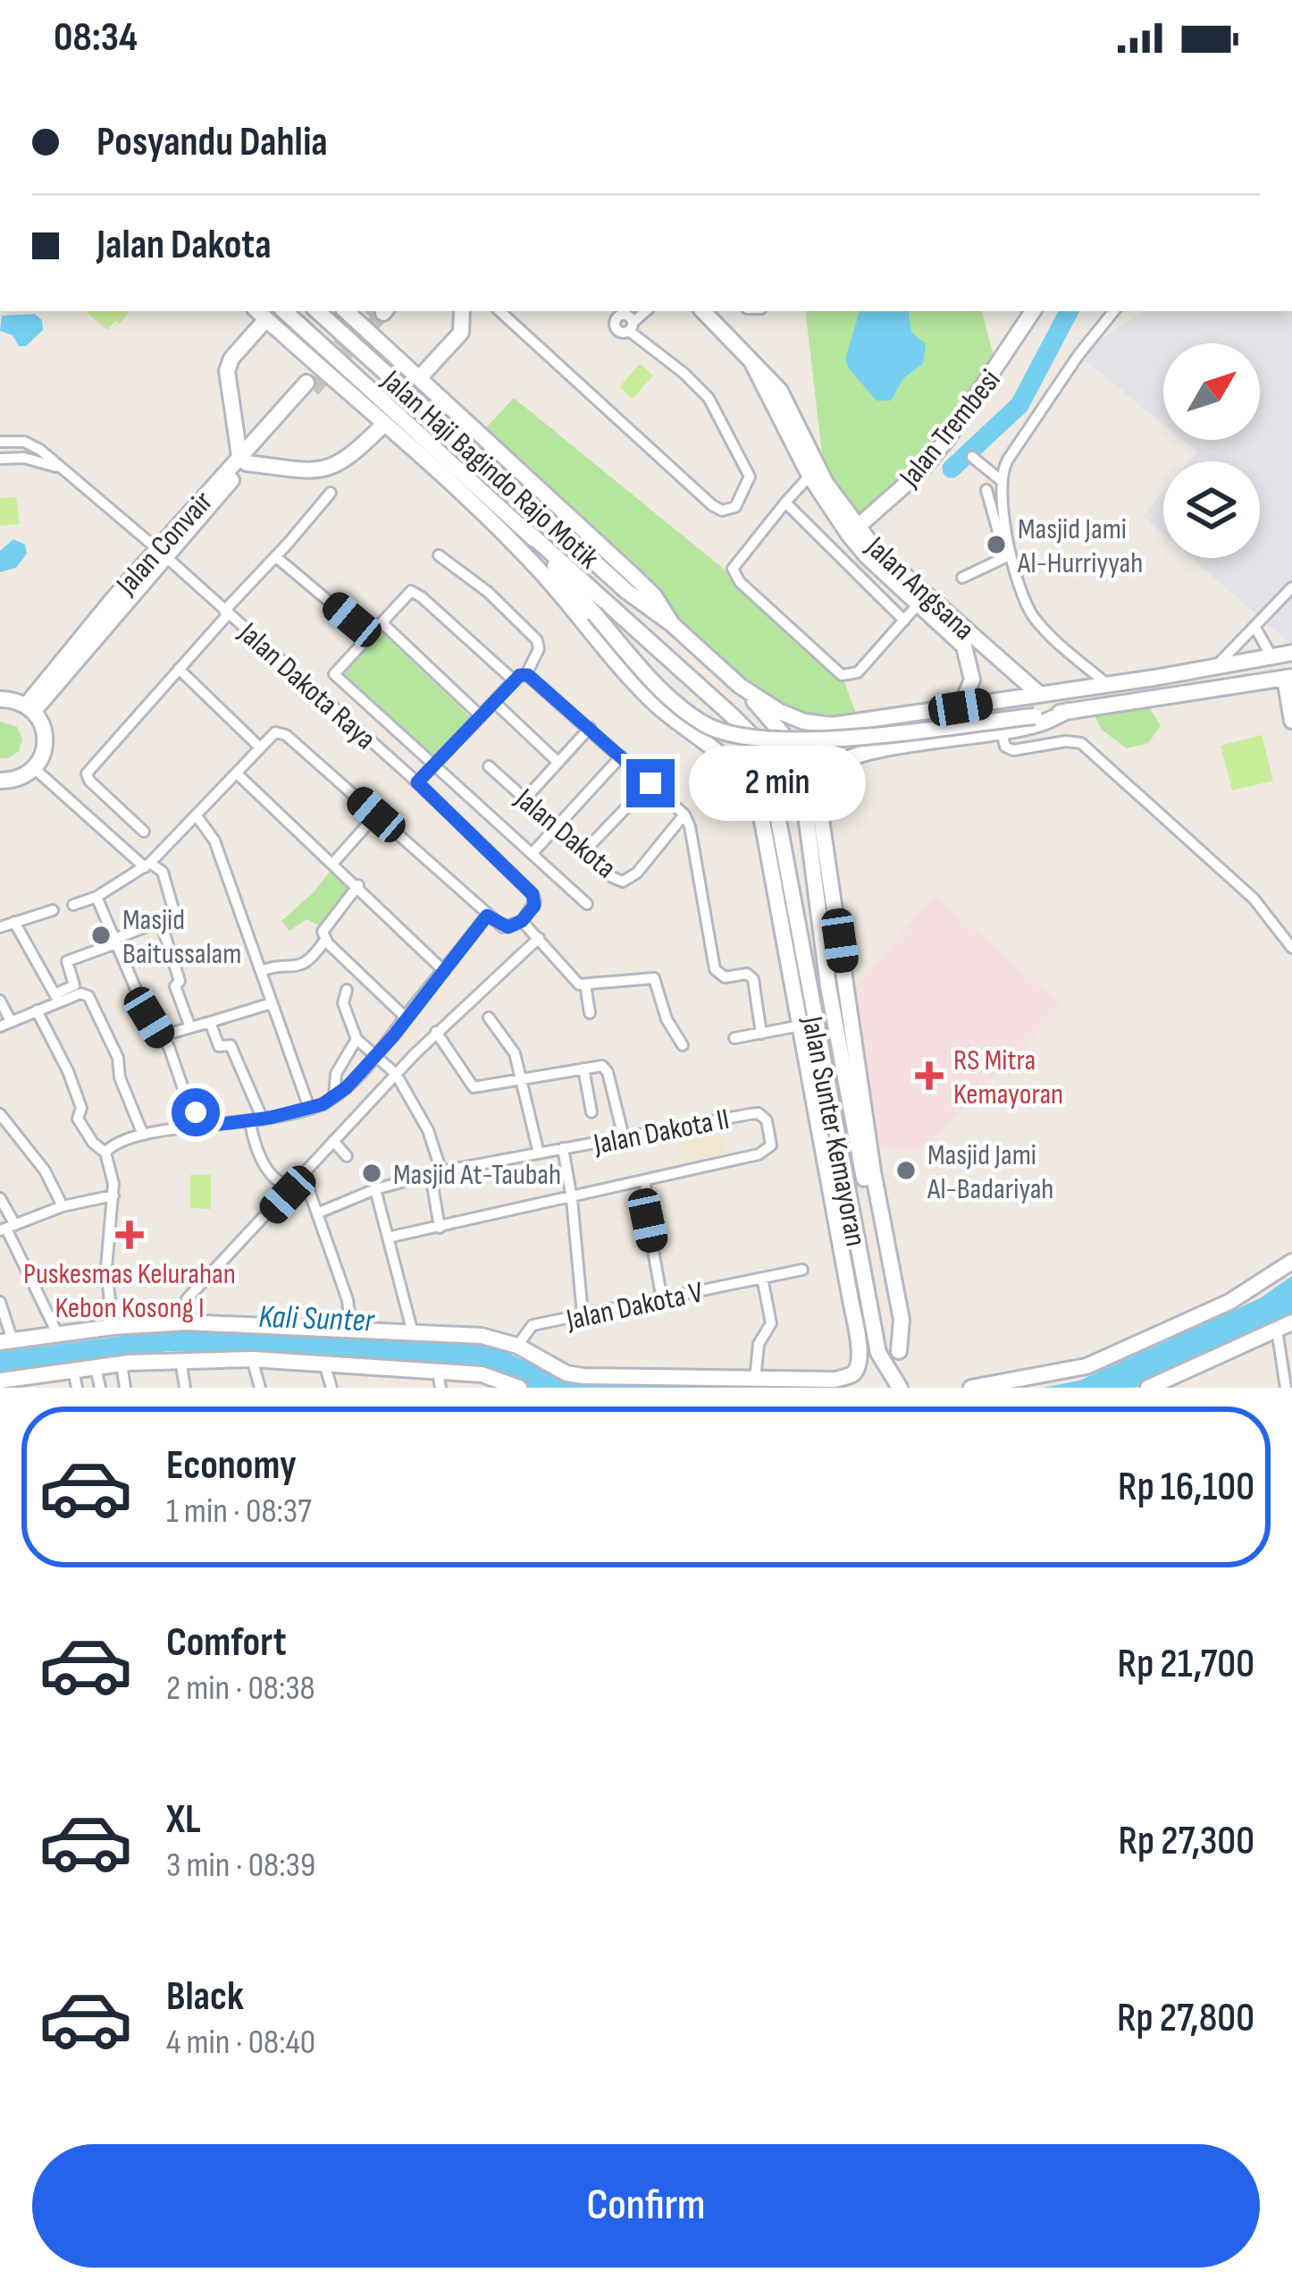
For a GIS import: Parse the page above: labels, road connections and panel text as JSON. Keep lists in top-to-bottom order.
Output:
{
  "streets": {
    "main road": [
      "Jalan Trembesi",
      "Jalan Haji Bagindo Rajo Motik",
      "Jalan Convair",
      "Jalan Angsana",
      "Jalan Sunter Kemayoran"
    ],
    "street": [
      "Jalan Dakota Raya",
      "Jalan Dakota",
      "Jalan Dakota II",
      "Jalan Dakota V"
    ]
  },
  "crossings": [
    ["Jalan Trembesi", "Jalan Angsana"],
    ["Jalan Haji Bagindo Rajo Motik", "Jalan Angsana"],
    ["Jalan Haji Bagindo Rajo Motik", "Jalan Sunter Kemayoran"],
    ["Jalan Convair", "Jalan Dakota Raya"],
    ["Jalan Dakota II", "Jalan Dakota V"]
  ],
  "water": ["Kali Sunter"],
  "places": {
    "other": [
      "Masjid Jami Al-Hurriyyah",
      "Masjid Baitussalam",
      "Masjid Jami Al-Badariyah",
      "Masjid At-Taubah"
    ],
    "health": ["RS Mitra Kemayoran", "Puskesmas Kelurahan Kebon Kosong I"]
  },
  "north": "top right",
  "page": {
    "status": "08:34",
    "banner": ["Posyandu Dahlia", "Jalan Dakota"],
    "bubble": "2 min",
    "list": [
      {
        "name": "Economy",
        "note": "1 min · 08:37",
        "value": "Rp 16,100"
      },
      {
        "name": "Comfort",
        "note": "2 min · 08:38",
        "value": "Rp 21,700"
      },
      {
        "name": "XL",
        "note": "3 min · 08:39",
        "value": "Rp 27,300"
      },
      {
        "name": "Black",
        "note": "4 min · 08:40",
        "value": "Rp 27,800"
      }
    ],
    "buttons": "Confirm"
  }
}
